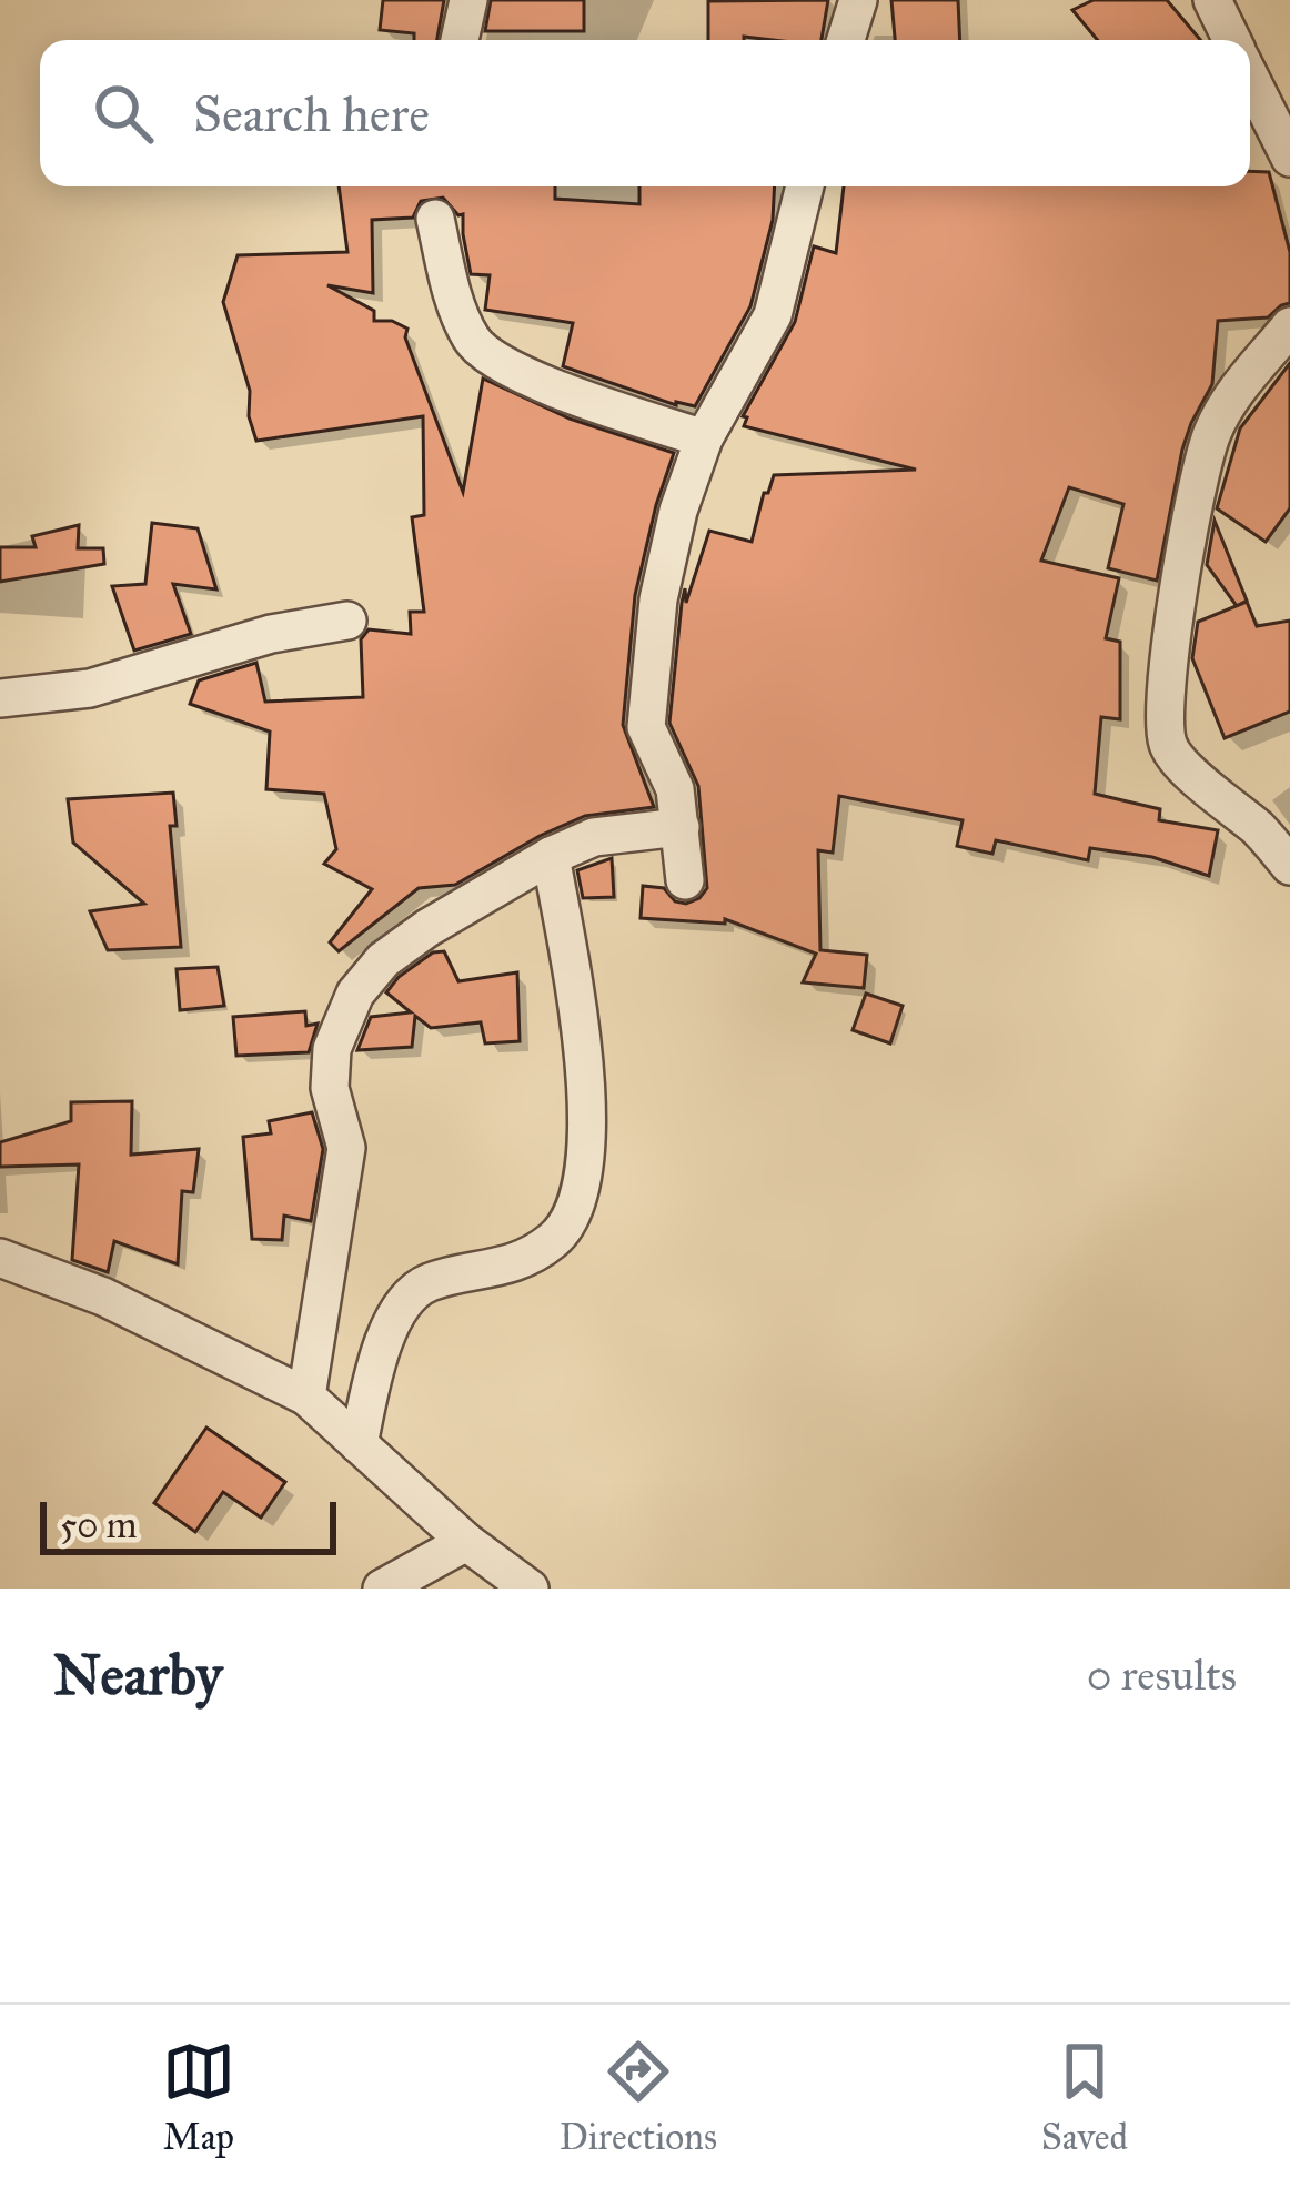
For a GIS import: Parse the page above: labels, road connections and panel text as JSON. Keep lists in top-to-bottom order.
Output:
{
  "scale_bar": "50 m",
  "page": {
    "search": "Search here",
    "scale": "50 m",
    "heading": ["Nearby", "0 results"],
    "nav": ["Map", "Directions", "Saved"]
  }
}
